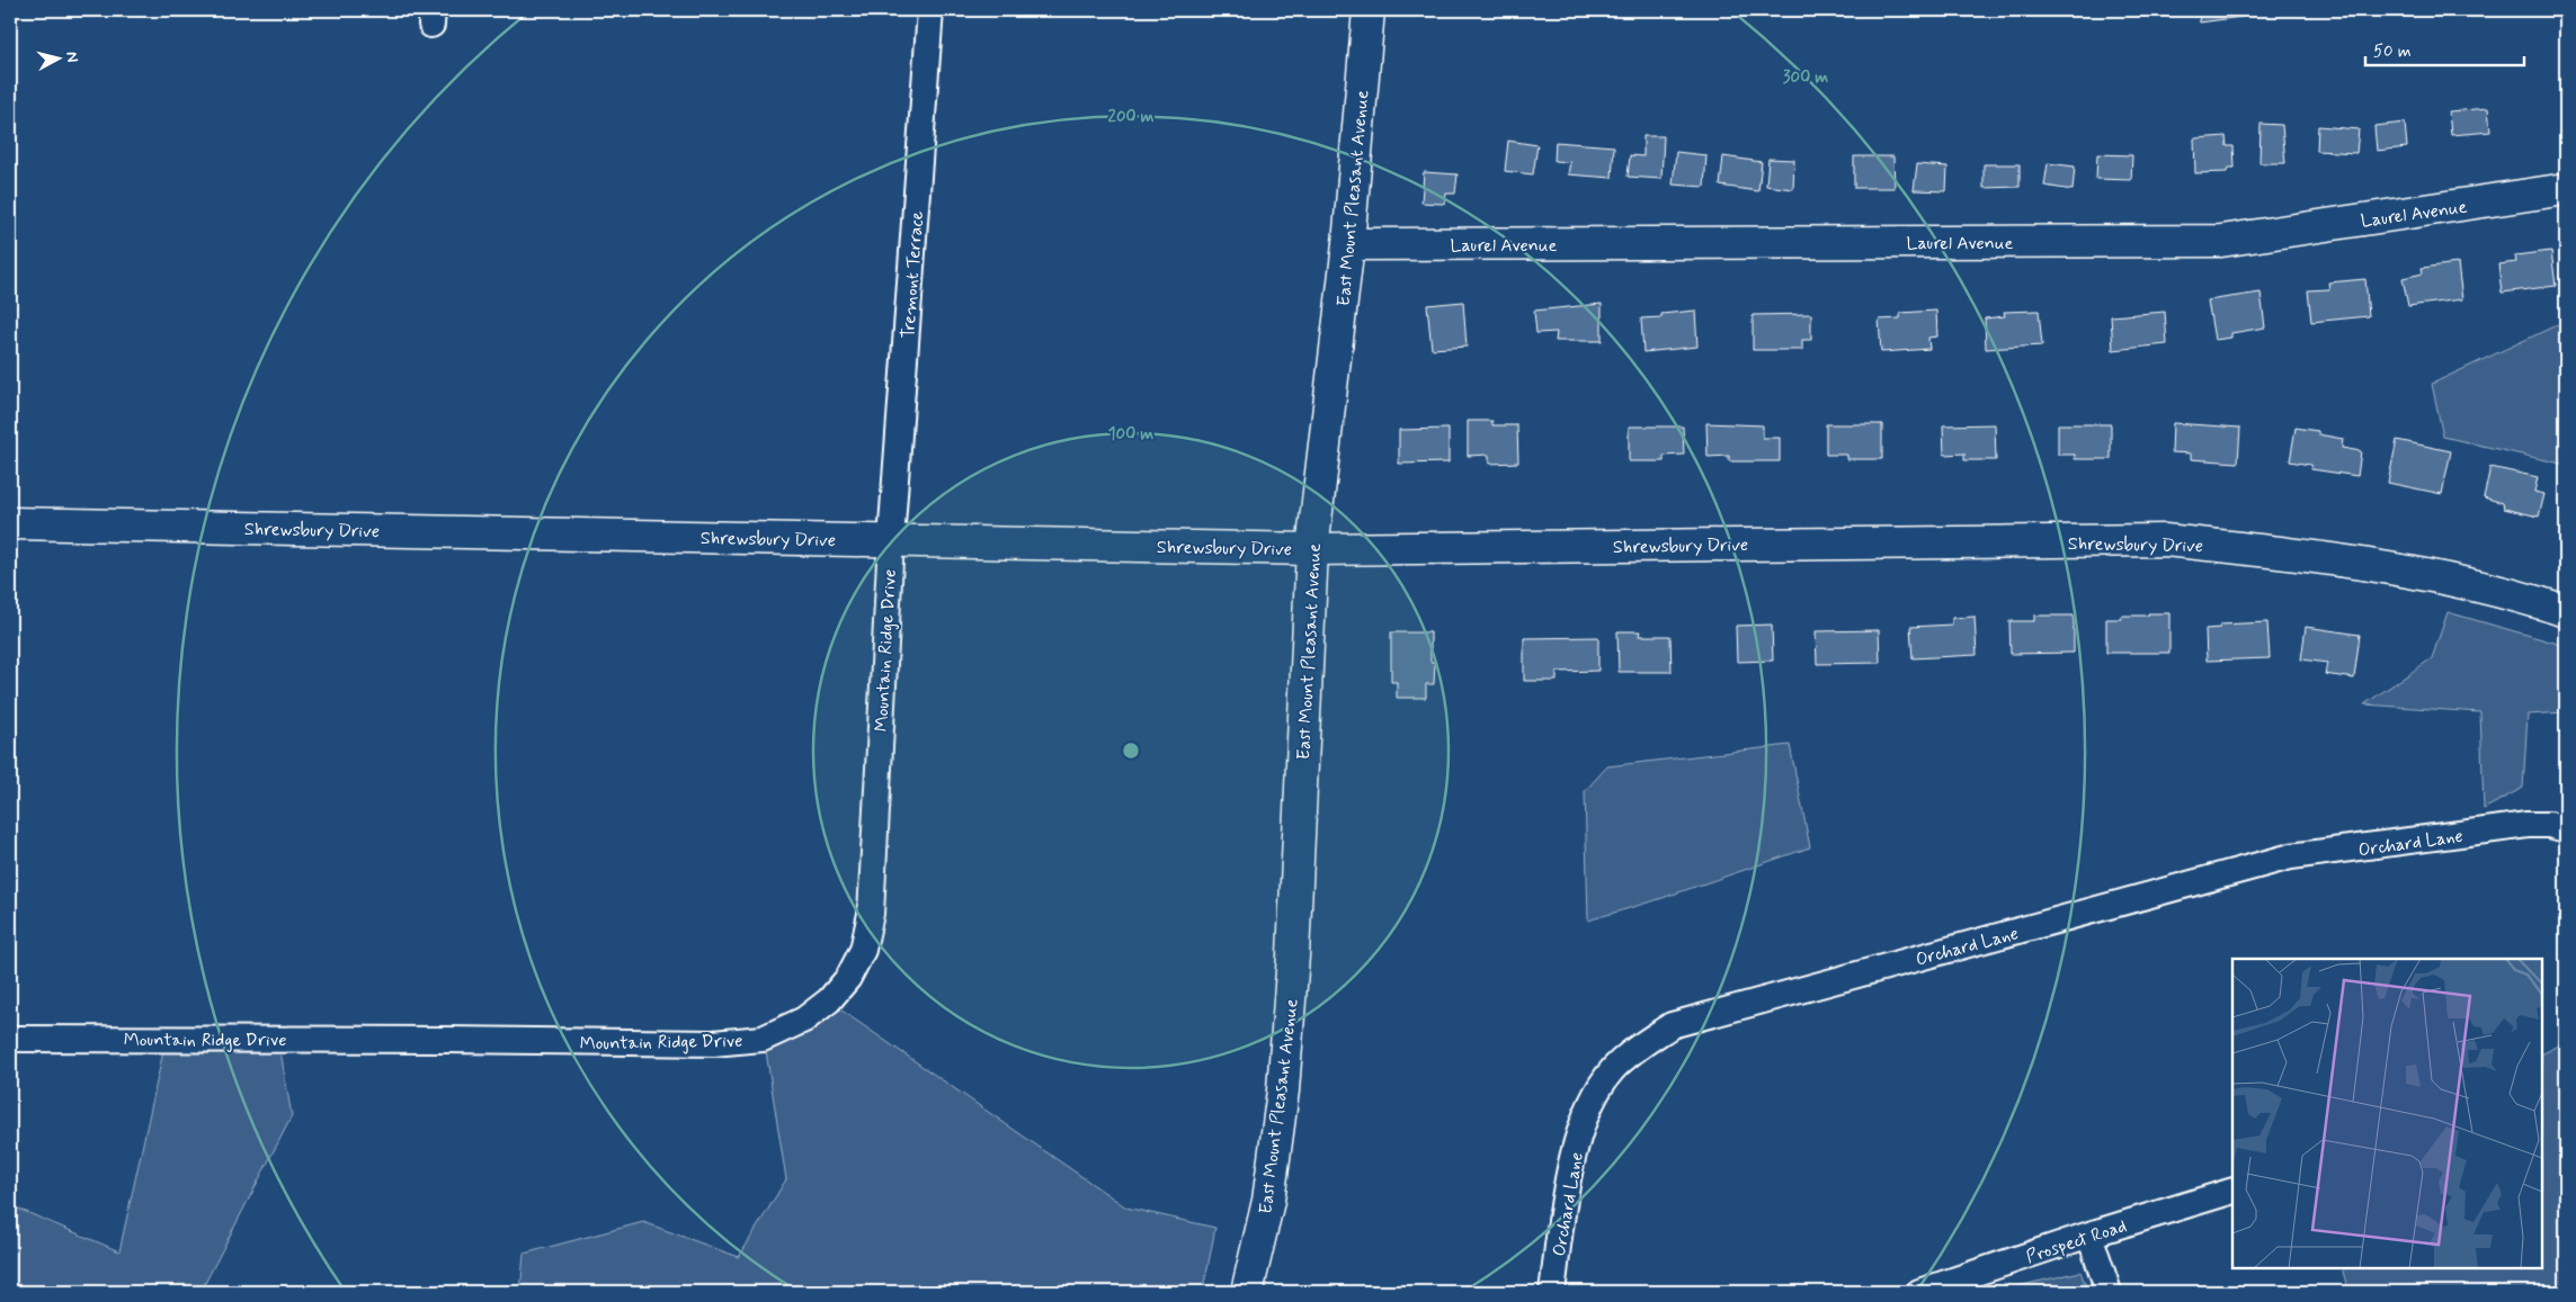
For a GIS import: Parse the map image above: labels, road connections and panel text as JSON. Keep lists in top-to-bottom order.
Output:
{
  "streets": {
    "main road": ["East Mount Pleasant Avenue", "Laurel Avenue", "Shrewsbury Drive"],
    "street": [
      "Tremont Terrace",
      "Mountain Ridge Drive",
      "Orchard Lane",
      "Prospect Road"
    ]
  },
  "crossings": [
    ["East Mount Pleasant Avenue", "Laurel Avenue"],
    ["East Mount Pleasant Avenue", "Shrewsbury Drive"],
    ["Tremont Terrace", "Shrewsbury Drive"],
    ["Tremont Terrace", "Mountain Ridge Drive"],
    ["Shrewsbury Drive", "Mountain Ridge Drive"]
  ],
  "scale_bar": "50 m",
  "north": "right",
  "rings": ["300 m", "200 m", "100 m"]
}
